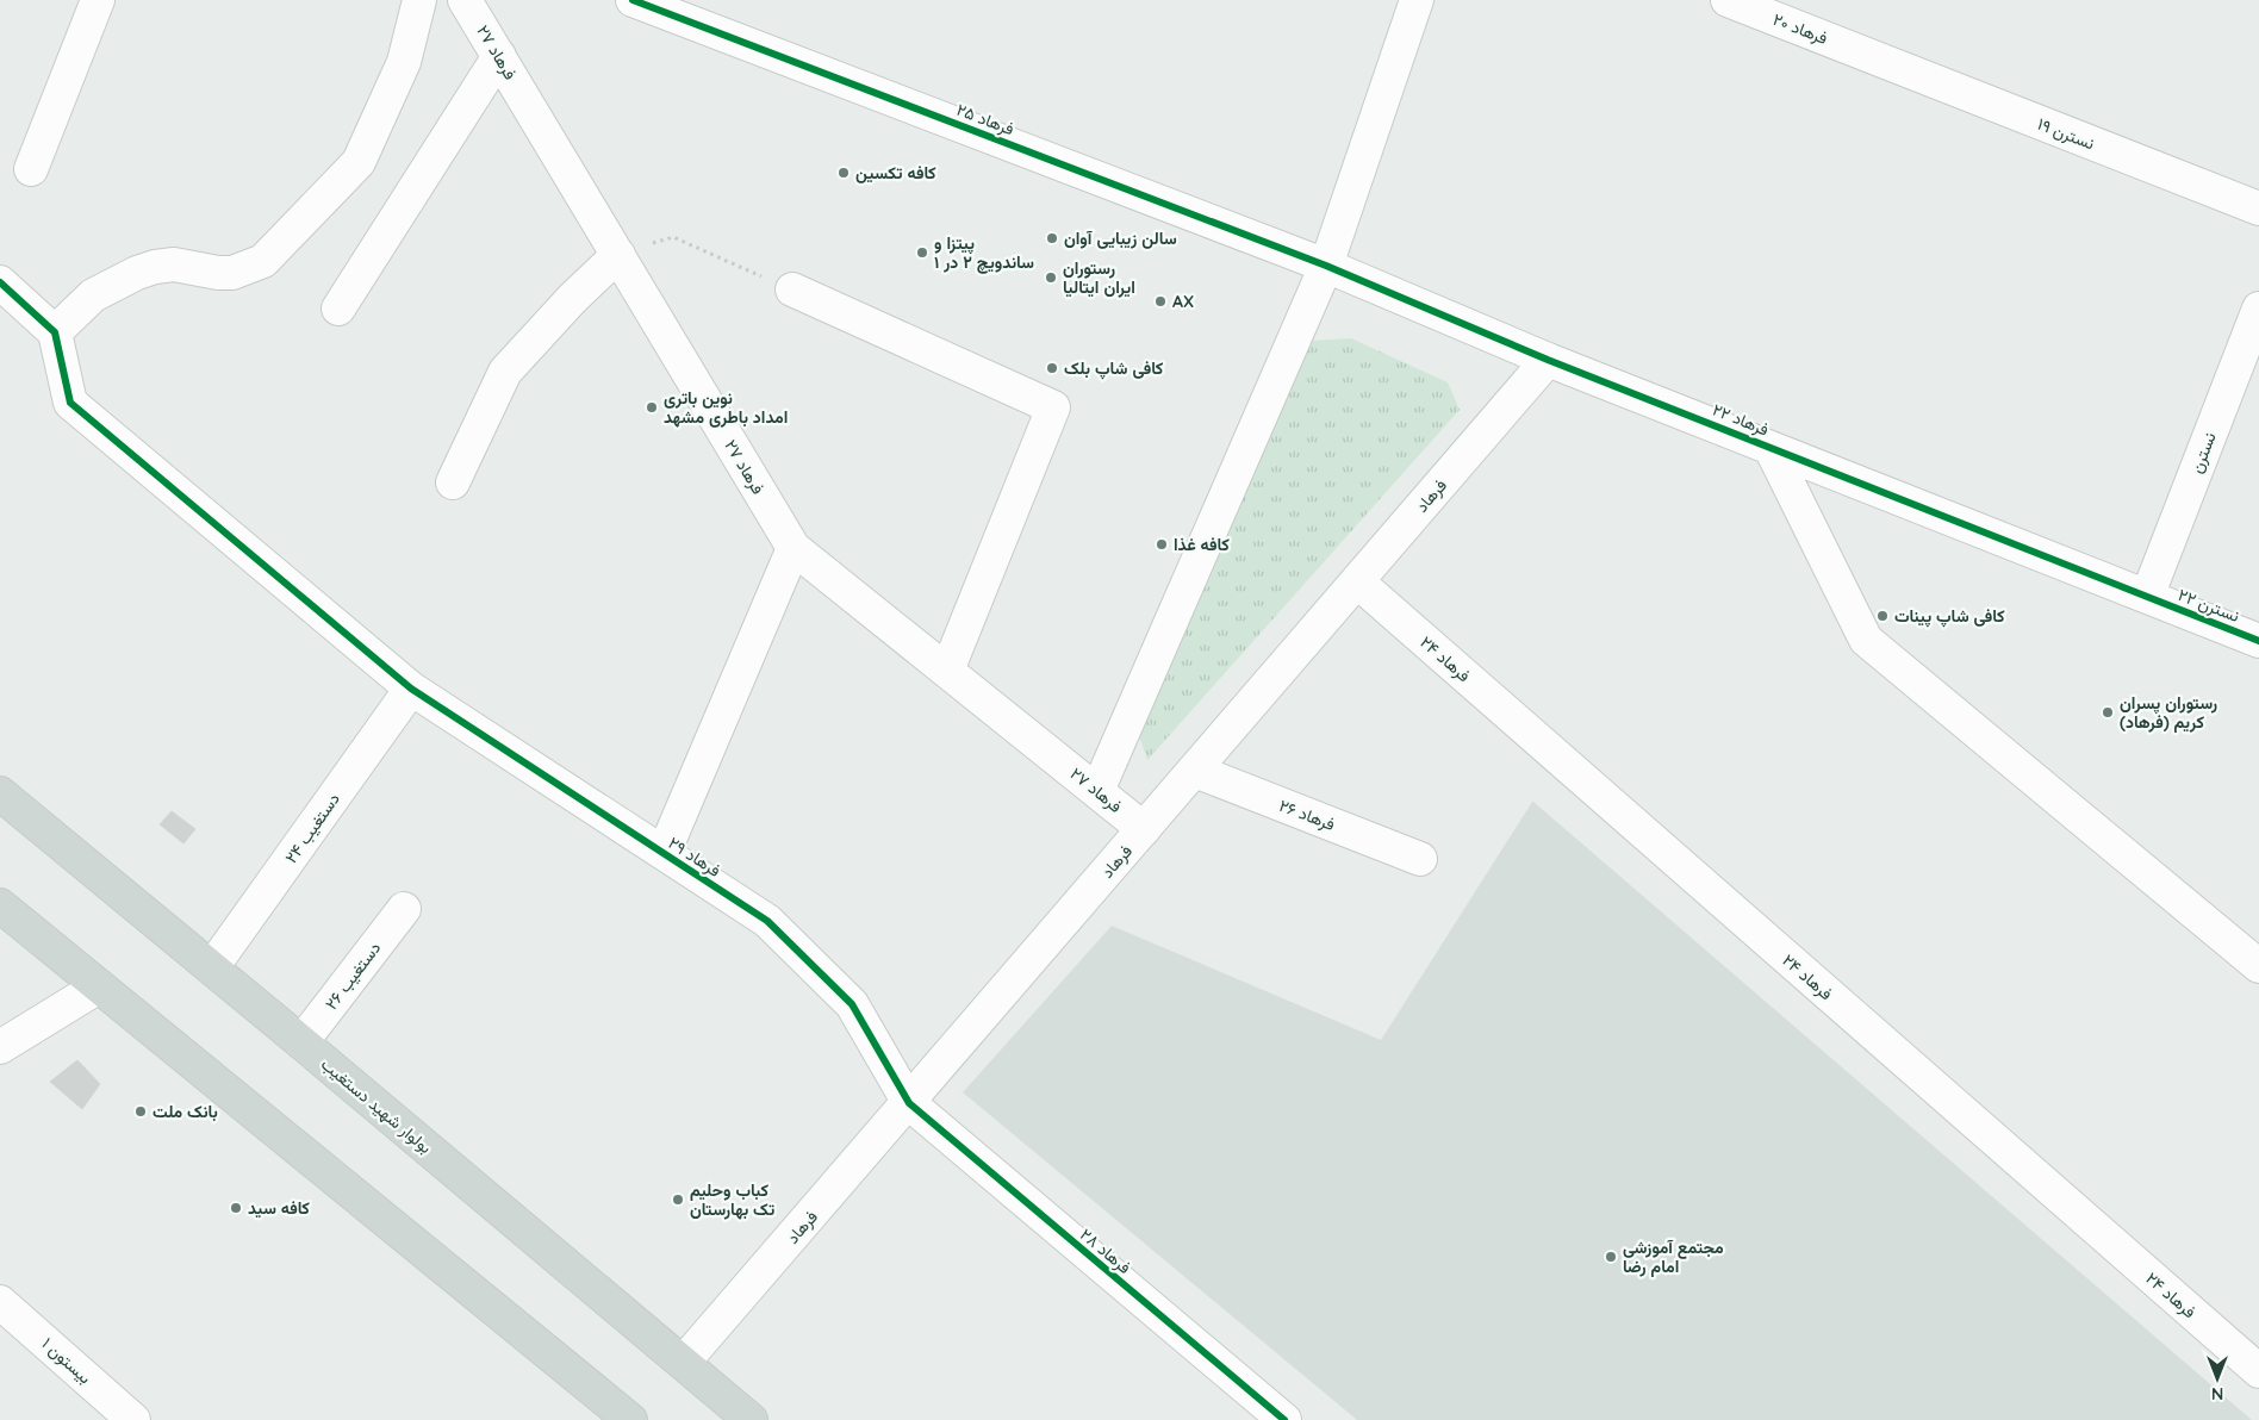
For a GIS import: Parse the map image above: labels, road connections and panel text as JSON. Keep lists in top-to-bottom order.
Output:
{
  "streets": {
    "main road": ["بولوار شهید دستغیب"],
    "street": [
      "فرهاد ۲۰",
      "فرهاد ۲۷",
      "فرهاد ۲۵",
      "نسترن ۱۹",
      "فرهاد ۲۲",
      "نسترن",
      "فرهاد",
      "نسترن ۲۲",
      "فرهاد ۲۴",
      "فرهاد ۲۶",
      "دستغیب ۲۴",
      "فرهاد ۲۹",
      "دستغیب ۲۶",
      "فرهاد ۲۸",
      "بیستون ۱"
    ]
  },
  "crossings": [
    ["فرهاد ۲۰", "نسترن ۱۹"],
    ["فرهاد ۲۷", "فرهاد"],
    ["فرهاد ۲۵", "فرهاد ۲۲"],
    ["فرهاد ۲۲", "نسترن"],
    ["فرهاد ۲۲", "فرهاد"],
    ["فرهاد ۲۲", "نسترن ۲۲"],
    ["نسترن", "نسترن ۲۲"],
    ["فرهاد", "فرهاد ۲۴"],
    ["فرهاد", "فرهاد ۲۶"],
    ["فرهاد", "فرهاد ۲۹"],
    ["فرهاد", "بولوار شهید دستغیب"],
    ["فرهاد", "فرهاد ۲۸"],
    ["دستغیب ۲۴", "فرهاد ۲۹"],
    ["دستغیب ۲۴", "بولوار شهید دستغیب"],
    ["فرهاد ۲۹", "فرهاد ۲۸"],
    ["دستغیب ۲۶", "بولوار شهید دستغیب"]
  ],
  "places": [
    "کافه تکسین",
    "سالن زیبایی آوان",
    "پیتزا و ساندویچ ۲ در ۱",
    "رستوران ایران ایتالیا",
    "AX",
    "کافی شاپ بلک",
    "نوین باتری امداد باطری مشهد",
    "کافه غذا",
    "کافی شاپ پینات",
    "رستوران پسران کریم (فرهاد)",
    "بانک ملت",
    "کباب وحلیم تک بهارستان",
    "کافه سید",
    "مجتمع آموزشی امام رضا"
  ],
  "north": "bottom"
}
